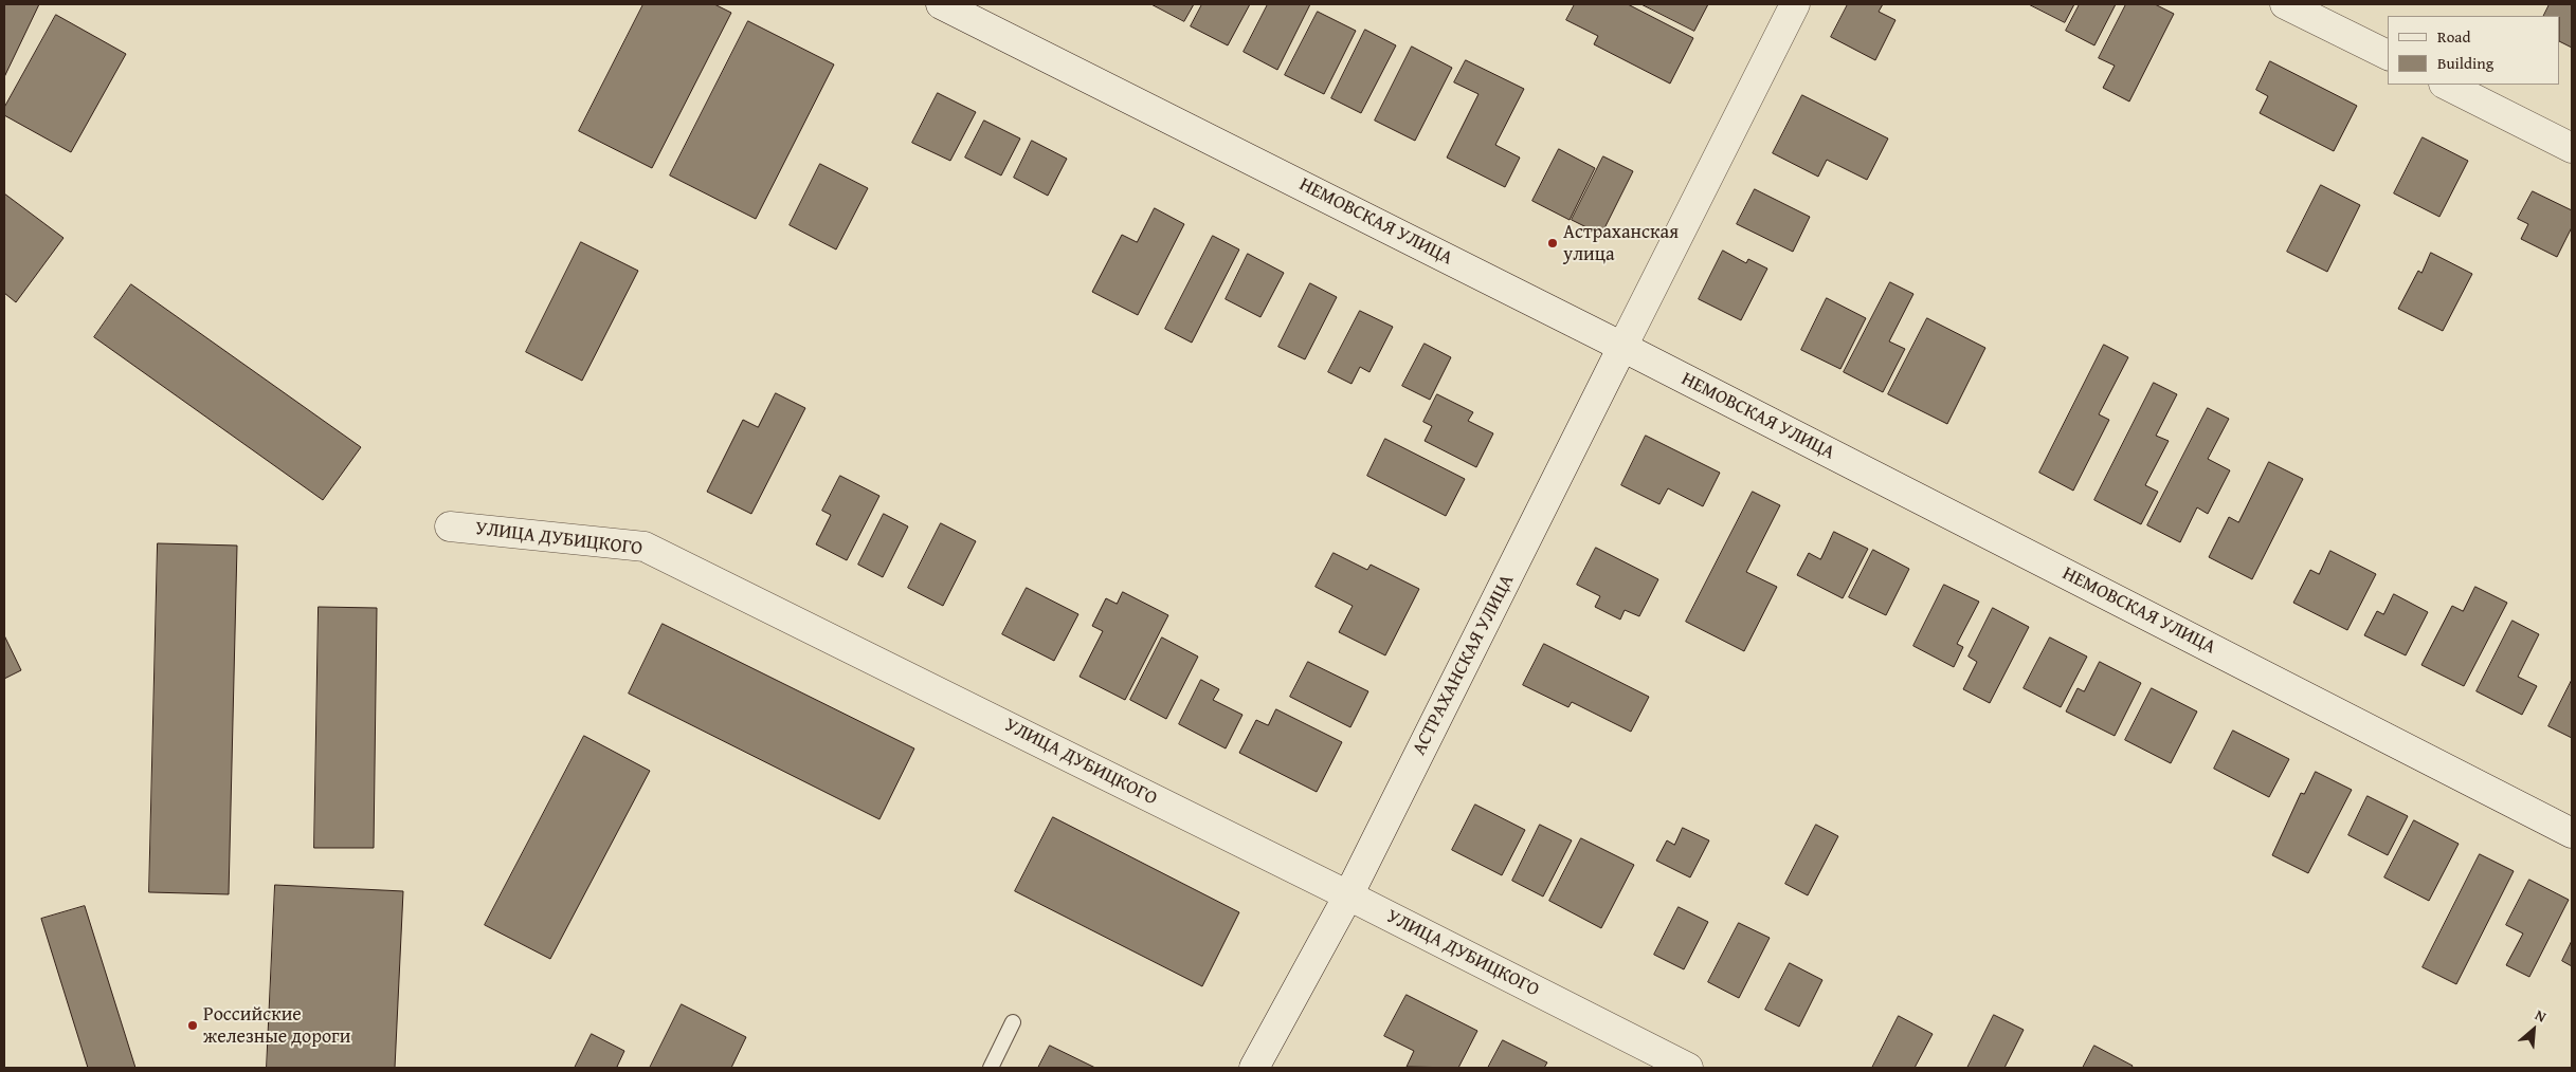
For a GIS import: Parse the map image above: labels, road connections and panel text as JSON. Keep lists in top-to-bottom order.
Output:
{
  "streets": {
    "street": ["НЕМОВСКАЯ УЛИЦА", "УЛИЦА ДУБИЦКОГО", "АСТРАХАНСКАЯ УЛИЦА"]
  },
  "crossings": [
    ["НЕМОВСКАЯ УЛИЦА", "АСТРАХАНСКАЯ УЛИЦА"],
    ["УЛИЦА ДУБИЦКОГО", "АСТРАХАНСКАЯ УЛИЦА"]
  ],
  "places": ["Астраханская улица", "Российские железные дороги"],
  "legend": ["Road", "Building"],
  "north": "top right"
}
